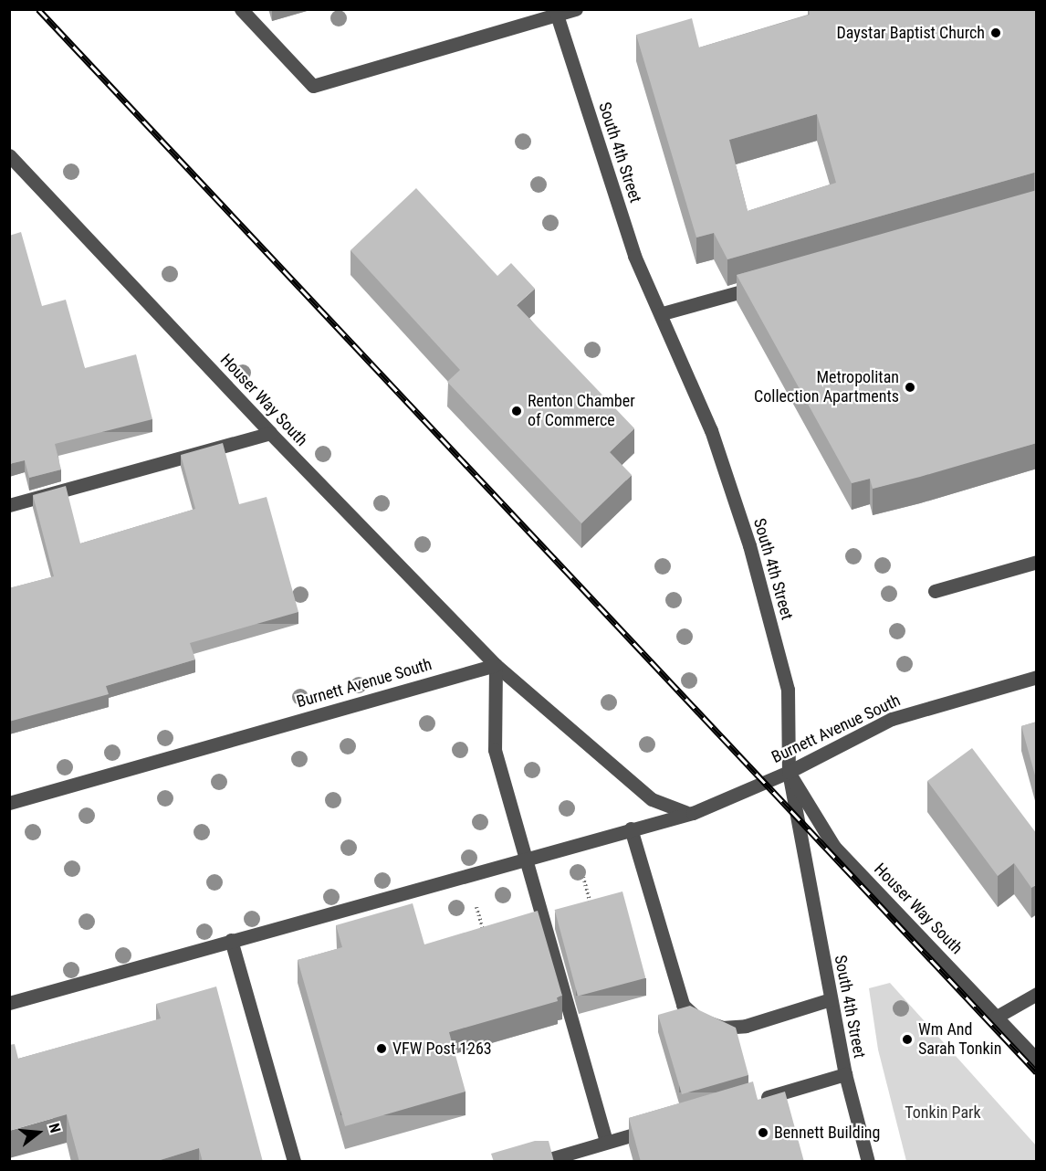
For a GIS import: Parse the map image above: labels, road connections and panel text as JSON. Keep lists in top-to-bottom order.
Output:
{
  "streets": {
    "street": ["South 4th Street", "Houser Way South", "Burnett Avenue South"]
  },
  "crossings": [
    ["South 4th Street", "Houser Way South"],
    ["South 4th Street", "Burnett Avenue South"],
    ["Houser Way South", "Burnett Avenue South"]
  ],
  "parks": ["Tonkin Park"],
  "places": [
    "Daystar Baptist Church",
    "Metropolitan Collection Apartments",
    "Renton Chamber of Commerce",
    "Wm And Sarah Tonkin",
    "VFW Post 1263",
    "Bennett Building"
  ],
  "north": "right"
}
